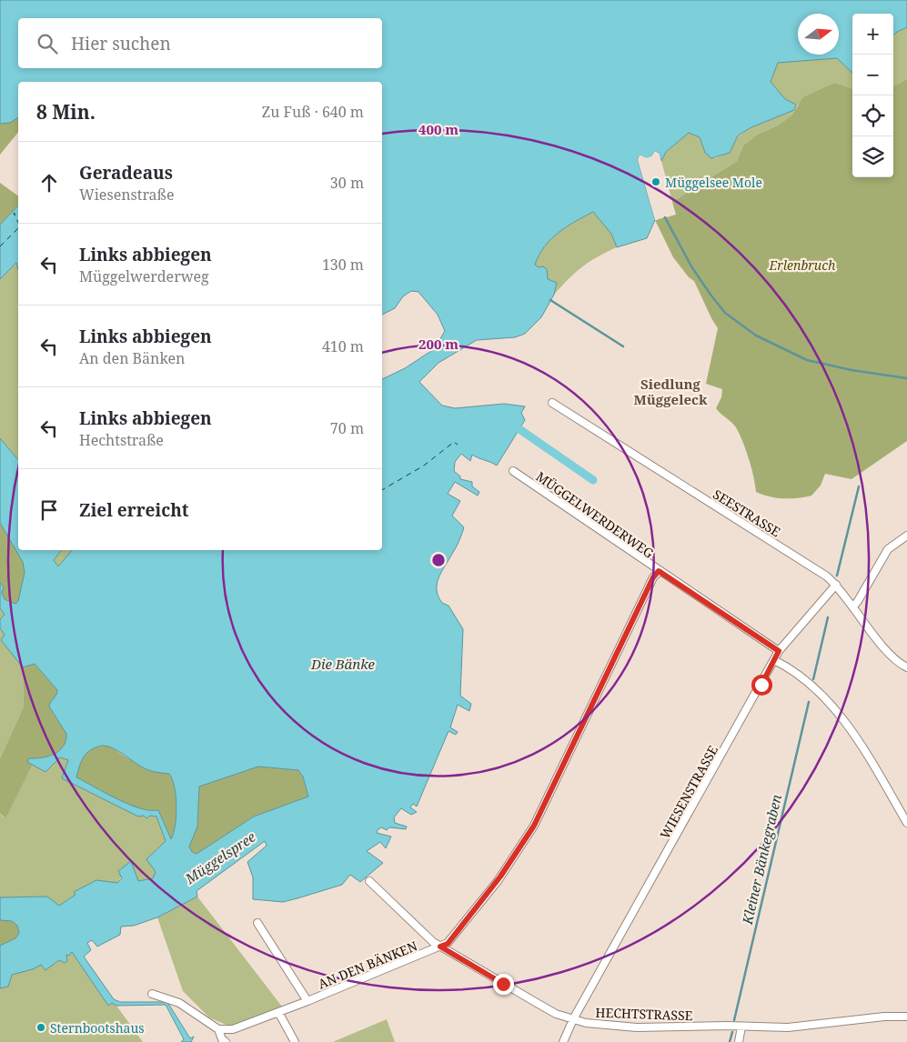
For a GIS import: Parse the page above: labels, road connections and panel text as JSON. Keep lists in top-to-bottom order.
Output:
{
  "streets": {
    "street": [
      "SEESTRASSE",
      "MÜGGELWERDERWEG",
      "WIESENSTRASSE",
      "AN DEN BÄNKEN",
      "HECHTSTRASSE"
    ]
  },
  "crossings": [
    ["SEESTRASSE", "WIESENSTRASSE"],
    ["MÜGGELWERDERWEG", "WIESENSTRASSE"],
    ["MÜGGELWERDERWEG", "AN DEN BÄNKEN"],
    ["WIESENSTRASSE", "HECHTSTRASSE"],
    ["AN DEN BÄNKEN", "HECHTSTRASSE"]
  ],
  "districts": ["Siedlung Müggeleck"],
  "water": ["Die Bänke", "Müggelspree", "Kleiner Bänkegraben"],
  "parks": ["Erlenbruch"],
  "places": ["Müggelsee Mole", "Sternbootshaus"],
  "north": "right",
  "page": {
    "map_buttons": ["+", "−"],
    "search": "Hier suchen",
    "heading": ["8 Min.", "Zu Fuß · 640 m"],
    "list": [
      ["Geradeaus", "Wiesenstraße", "30 m"],
      ["Links abbiegen", "Müggelwerderweg", "130 m"],
      ["Links abbiegen", "An den Bänken", "410 m"],
      ["Links abbiegen", "Hechtstraße", "70 m"],
      "Ziel erreicht"
    ]
  },
  "rings": ["400 m", "200 m"]
}
